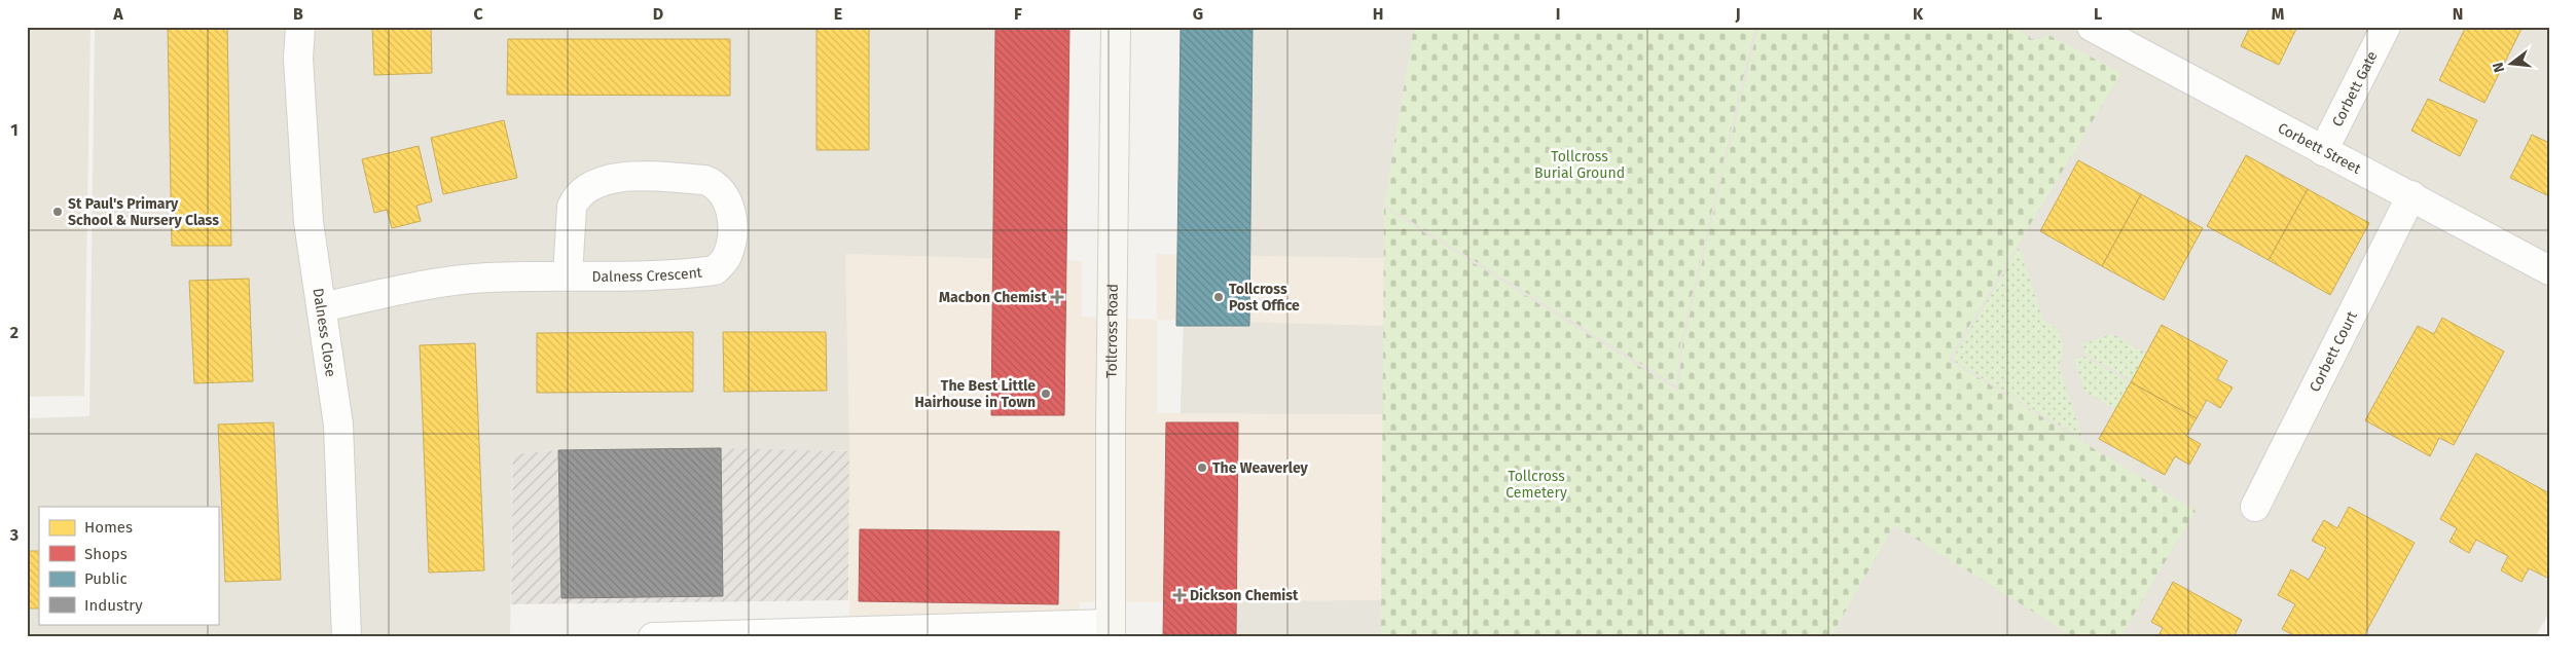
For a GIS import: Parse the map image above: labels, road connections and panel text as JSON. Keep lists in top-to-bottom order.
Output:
{
  "streets": {
    "street": [
      "Corbett Gate",
      "Corbett Street",
      "Dalness Crescent",
      "Dalness Close",
      "Tollcross Road",
      "Corbett Court"
    ]
  },
  "crossings": [
    ["Corbett Gate", "Corbett Street"],
    ["Corbett Street", "Corbett Court"],
    ["Dalness Crescent", "Dalness Close"]
  ],
  "parks": ["Tollcross Burial Ground", "Tollcross Cemetery"],
  "places": {
    "other": [
      "St Paul's Primary School & Nursery Class",
      "Tollcross Post Office",
      "The Best Little Hairhouse in Town",
      "The Weaverley"
    ],
    "health": ["Macbon Chemist", "Dickson Chemist"]
  },
  "legend": [
    "Homes",
    "Shops",
    "Public",
    "Industry"
  ],
  "north": "left",
  "grid": {
    "columns": [
      "A",
      "B",
      "C",
      "D",
      "E",
      "F",
      "G",
      "H",
      "I",
      "J",
      "K",
      "L",
      "M",
      "N"
    ],
    "rows": ["1", "2", "3"]
  }
}
